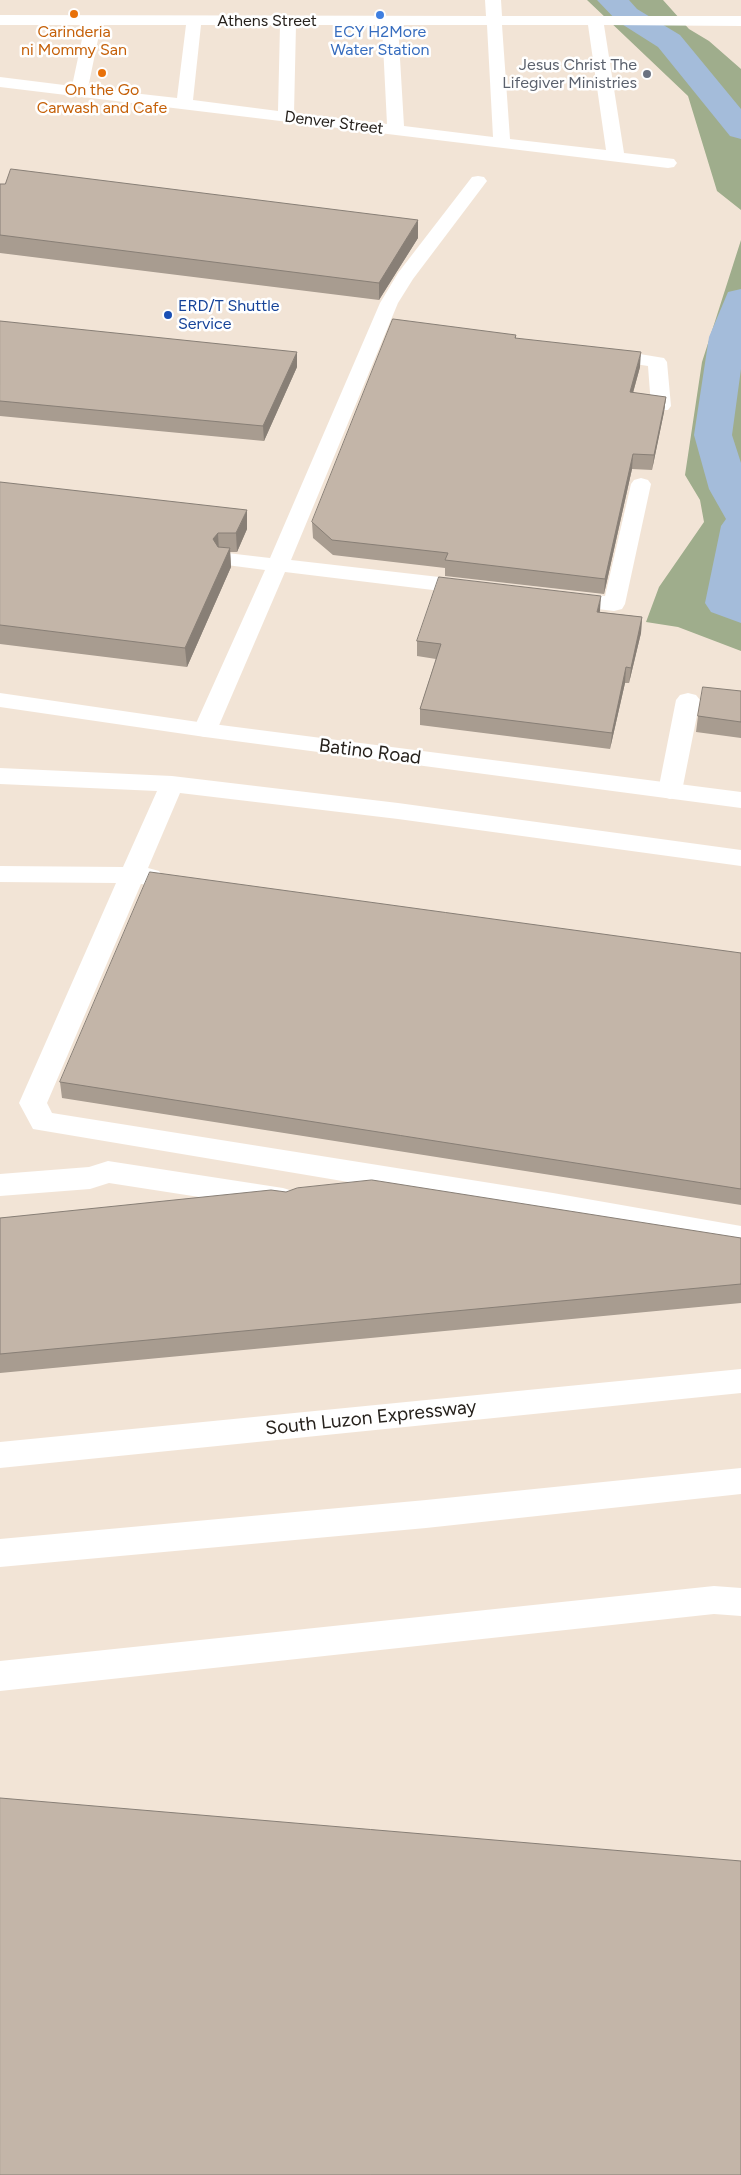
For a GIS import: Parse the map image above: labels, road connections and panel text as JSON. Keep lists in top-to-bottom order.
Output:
{
  "streets": {
    "main road": [
      "Athens Street",
      "Denver Street",
      "Batino Road",
      "South Luzon Expressway"
    ]
  },
  "places": [
    "Carinderia ni Mommy San",
    "ECY H2More Water Station",
    "On the Go Carwash and Cafe",
    "Jesus Christ The Lifegiver Ministries",
    "ERD/T Shuttle Service"
  ]
}
